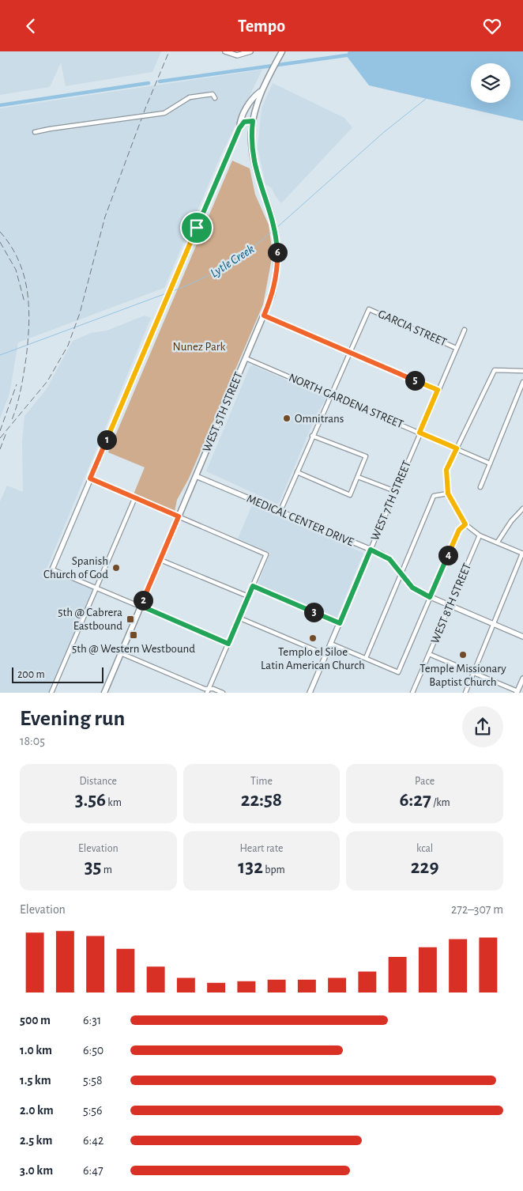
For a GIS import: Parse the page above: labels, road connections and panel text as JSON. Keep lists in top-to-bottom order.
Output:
{
  "streets": {
    "main road": ["WEST 5TH STREET"],
    "street": [
      "GARCIA STREET",
      "NORTH GARDENA STREET",
      "WEST 7TH STREET",
      "MEDICAL CENTER DRIVE",
      "WEST 8TH STREET"
    ]
  },
  "crossings": [
    ["GARCIA STREET", "WEST 7TH STREET"],
    ["NORTH GARDENA STREET", "WEST 5TH STREET"],
    ["NORTH GARDENA STREET", "WEST 7TH STREET"],
    ["WEST 5TH STREET", "MEDICAL CENTER DRIVE"],
    ["WEST 7TH STREET", "MEDICAL CENTER DRIVE"],
    ["MEDICAL CENTER DRIVE", "WEST 8TH STREET"]
  ],
  "water": ["Lytle Creek"],
  "parks": ["Nunez Park"],
  "places": {
    "other": [
      "Omnitrans",
      "Spanish Church of God",
      "Templo el Siloe Latin American Church",
      "Temple Missionary Baptist Church"
    ],
    "transit": ["5th @ Cabrera Eastbound", "5th @ Western Westbound"]
  },
  "scale_bar": "200 m",
  "page": {
    "header": "Tempo",
    "pins": [
      "6",
      "5",
      "1",
      "4",
      "2",
      "3"
    ],
    "scale": "200 m",
    "heading": ["Evening run", "18:05"],
    "stats": [
      ["Distance", "3.56 km"],
      ["Time", "22:58"],
      ["Pace", "6:27 /km"],
      ["Elevation", "35 m"],
      ["Heart rate", "132 bpm"],
      ["kcal", "229"]
    ],
    "chart": ["Elevation", "272–307 m"],
    "list": [
      {
        "name": "500 m",
        "note": "6:31"
      },
      {
        "name": "1.0 km",
        "note": "6:50"
      },
      {
        "name": "1.5 km",
        "note": "5:58"
      },
      {
        "name": "2.0 km",
        "note": "5:56"
      },
      {
        "name": "2.5 km",
        "note": "6:42"
      },
      {
        "name": "3.0 km",
        "note": "6:47"
      }
    ]
  }
}
